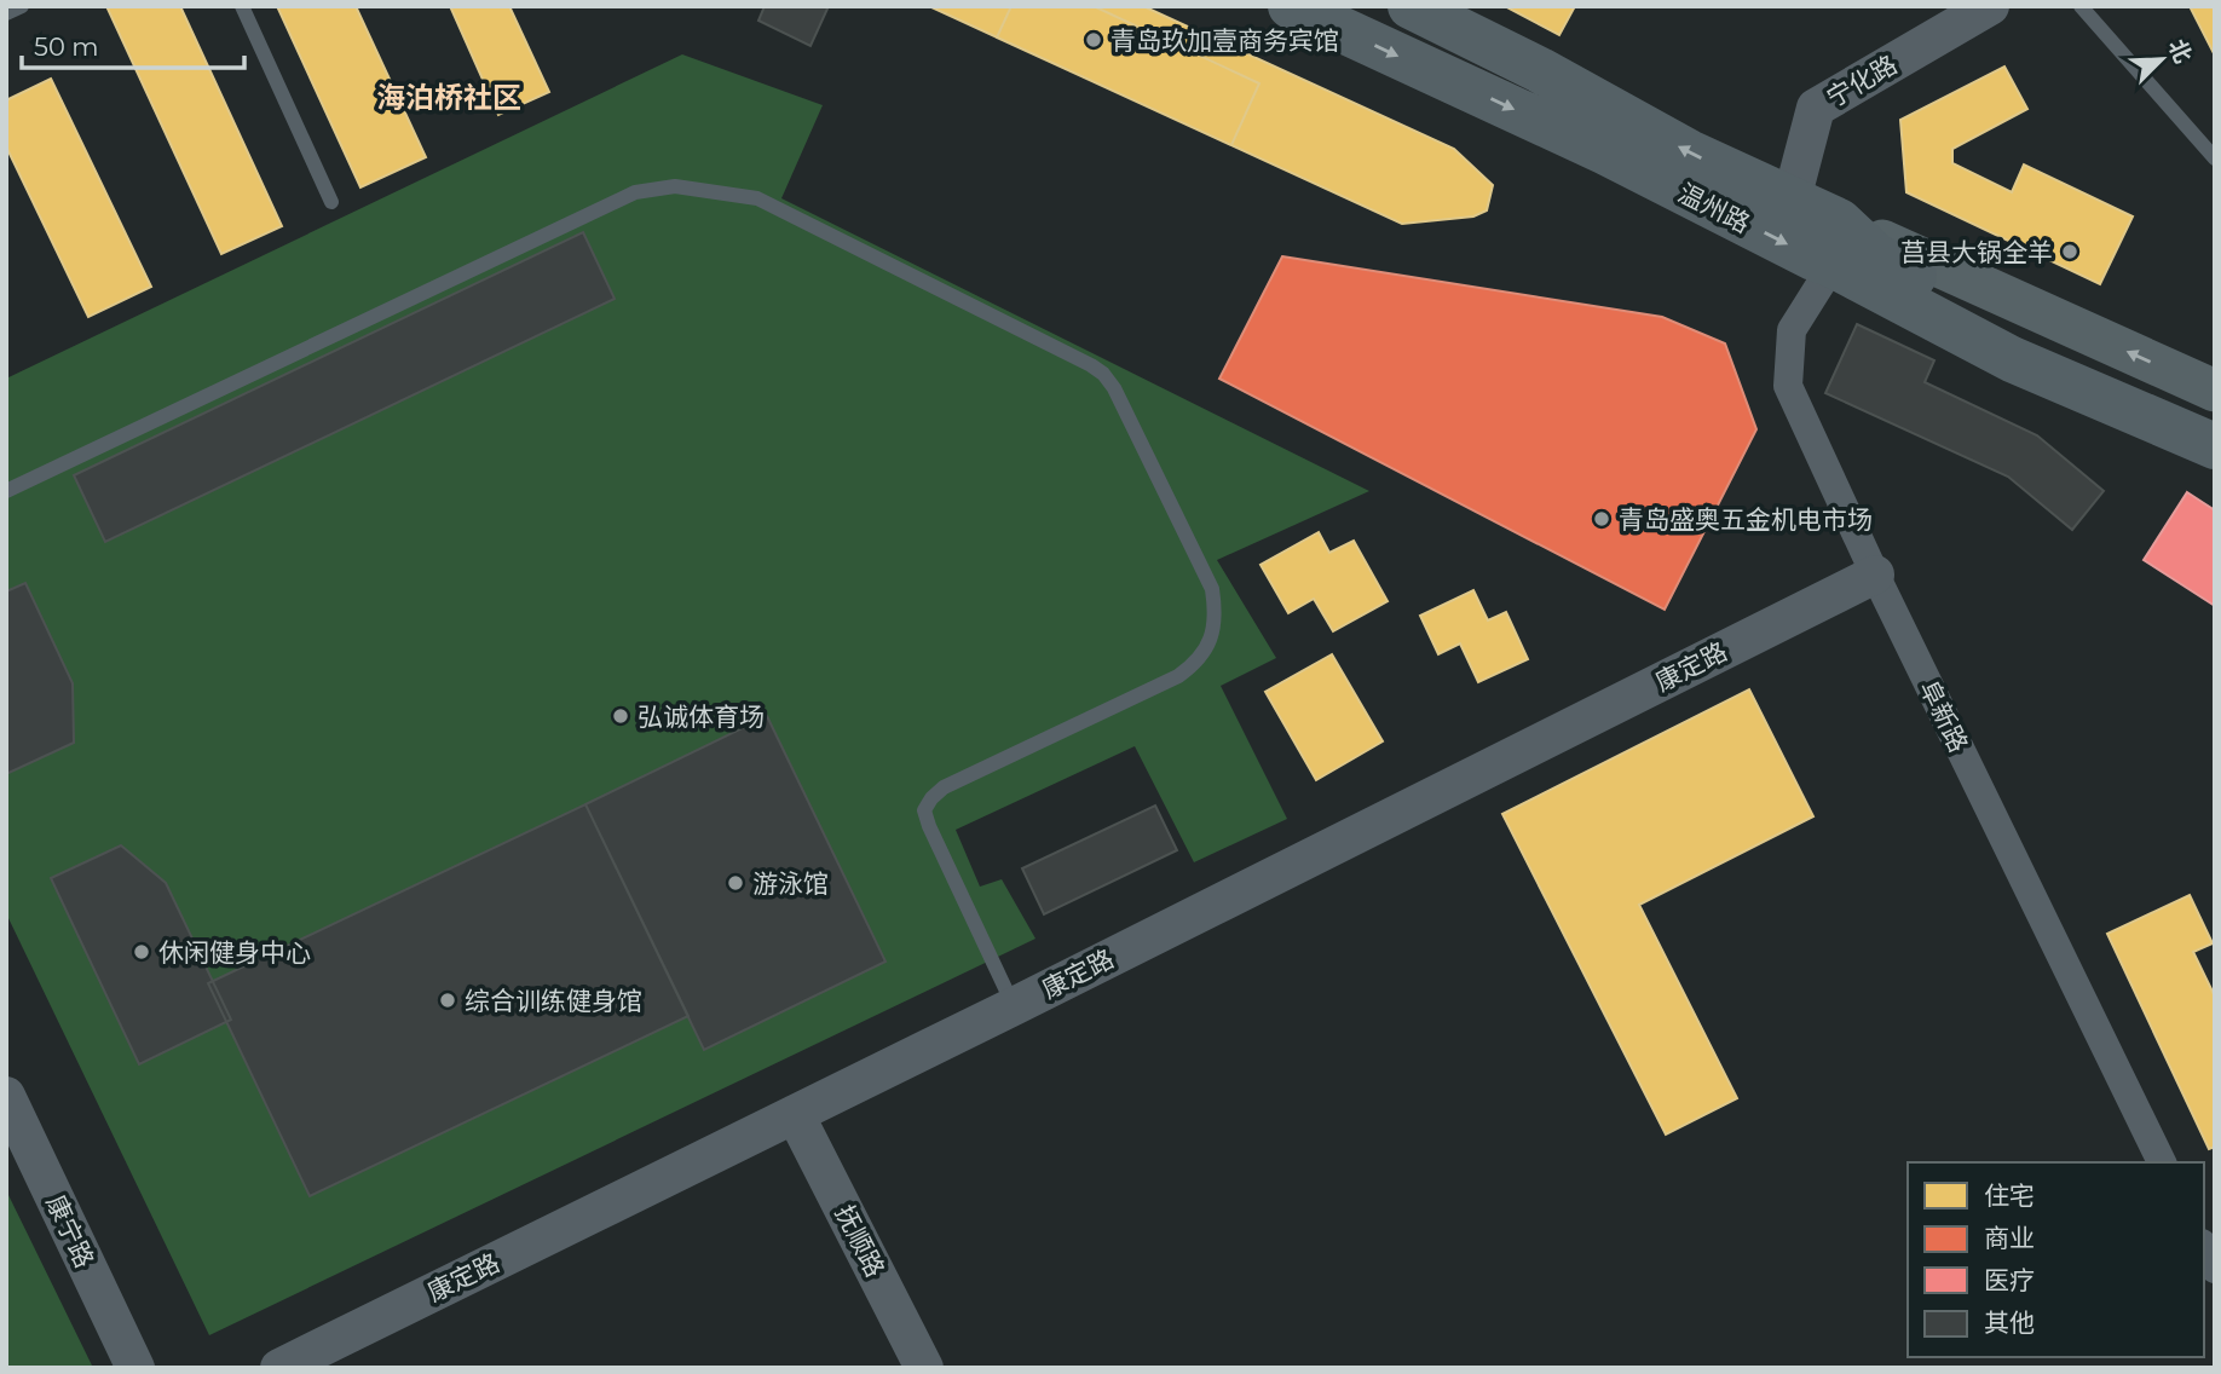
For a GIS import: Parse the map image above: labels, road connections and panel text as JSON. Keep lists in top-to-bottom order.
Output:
{
  "streets": {
    "main road": ["温州路"],
    "street": [
      "宁化路",
      "康定路",
      "阜新路",
      "康宁路",
      "抚顺路"
    ]
  },
  "crossings": [
    ["宁化路", "温州路"],
    ["温州路", "阜新路"],
    ["康定路", "阜新路"],
    ["康定路", "抚顺路"]
  ],
  "districts": ["海泊桥社区"],
  "places": [
    "青岛玖加壹商务宾馆",
    "莒县大锅全羊",
    "青岛盛奥五金机电市场",
    "弘诚体育场",
    "游泳馆",
    "休闲健身中心",
    "综合训练健身馆"
  ],
  "legend": [
    "住宅",
    "商业",
    "医疗",
    "其他"
  ],
  "scale_bar": "50 m",
  "north": "top right"
}
